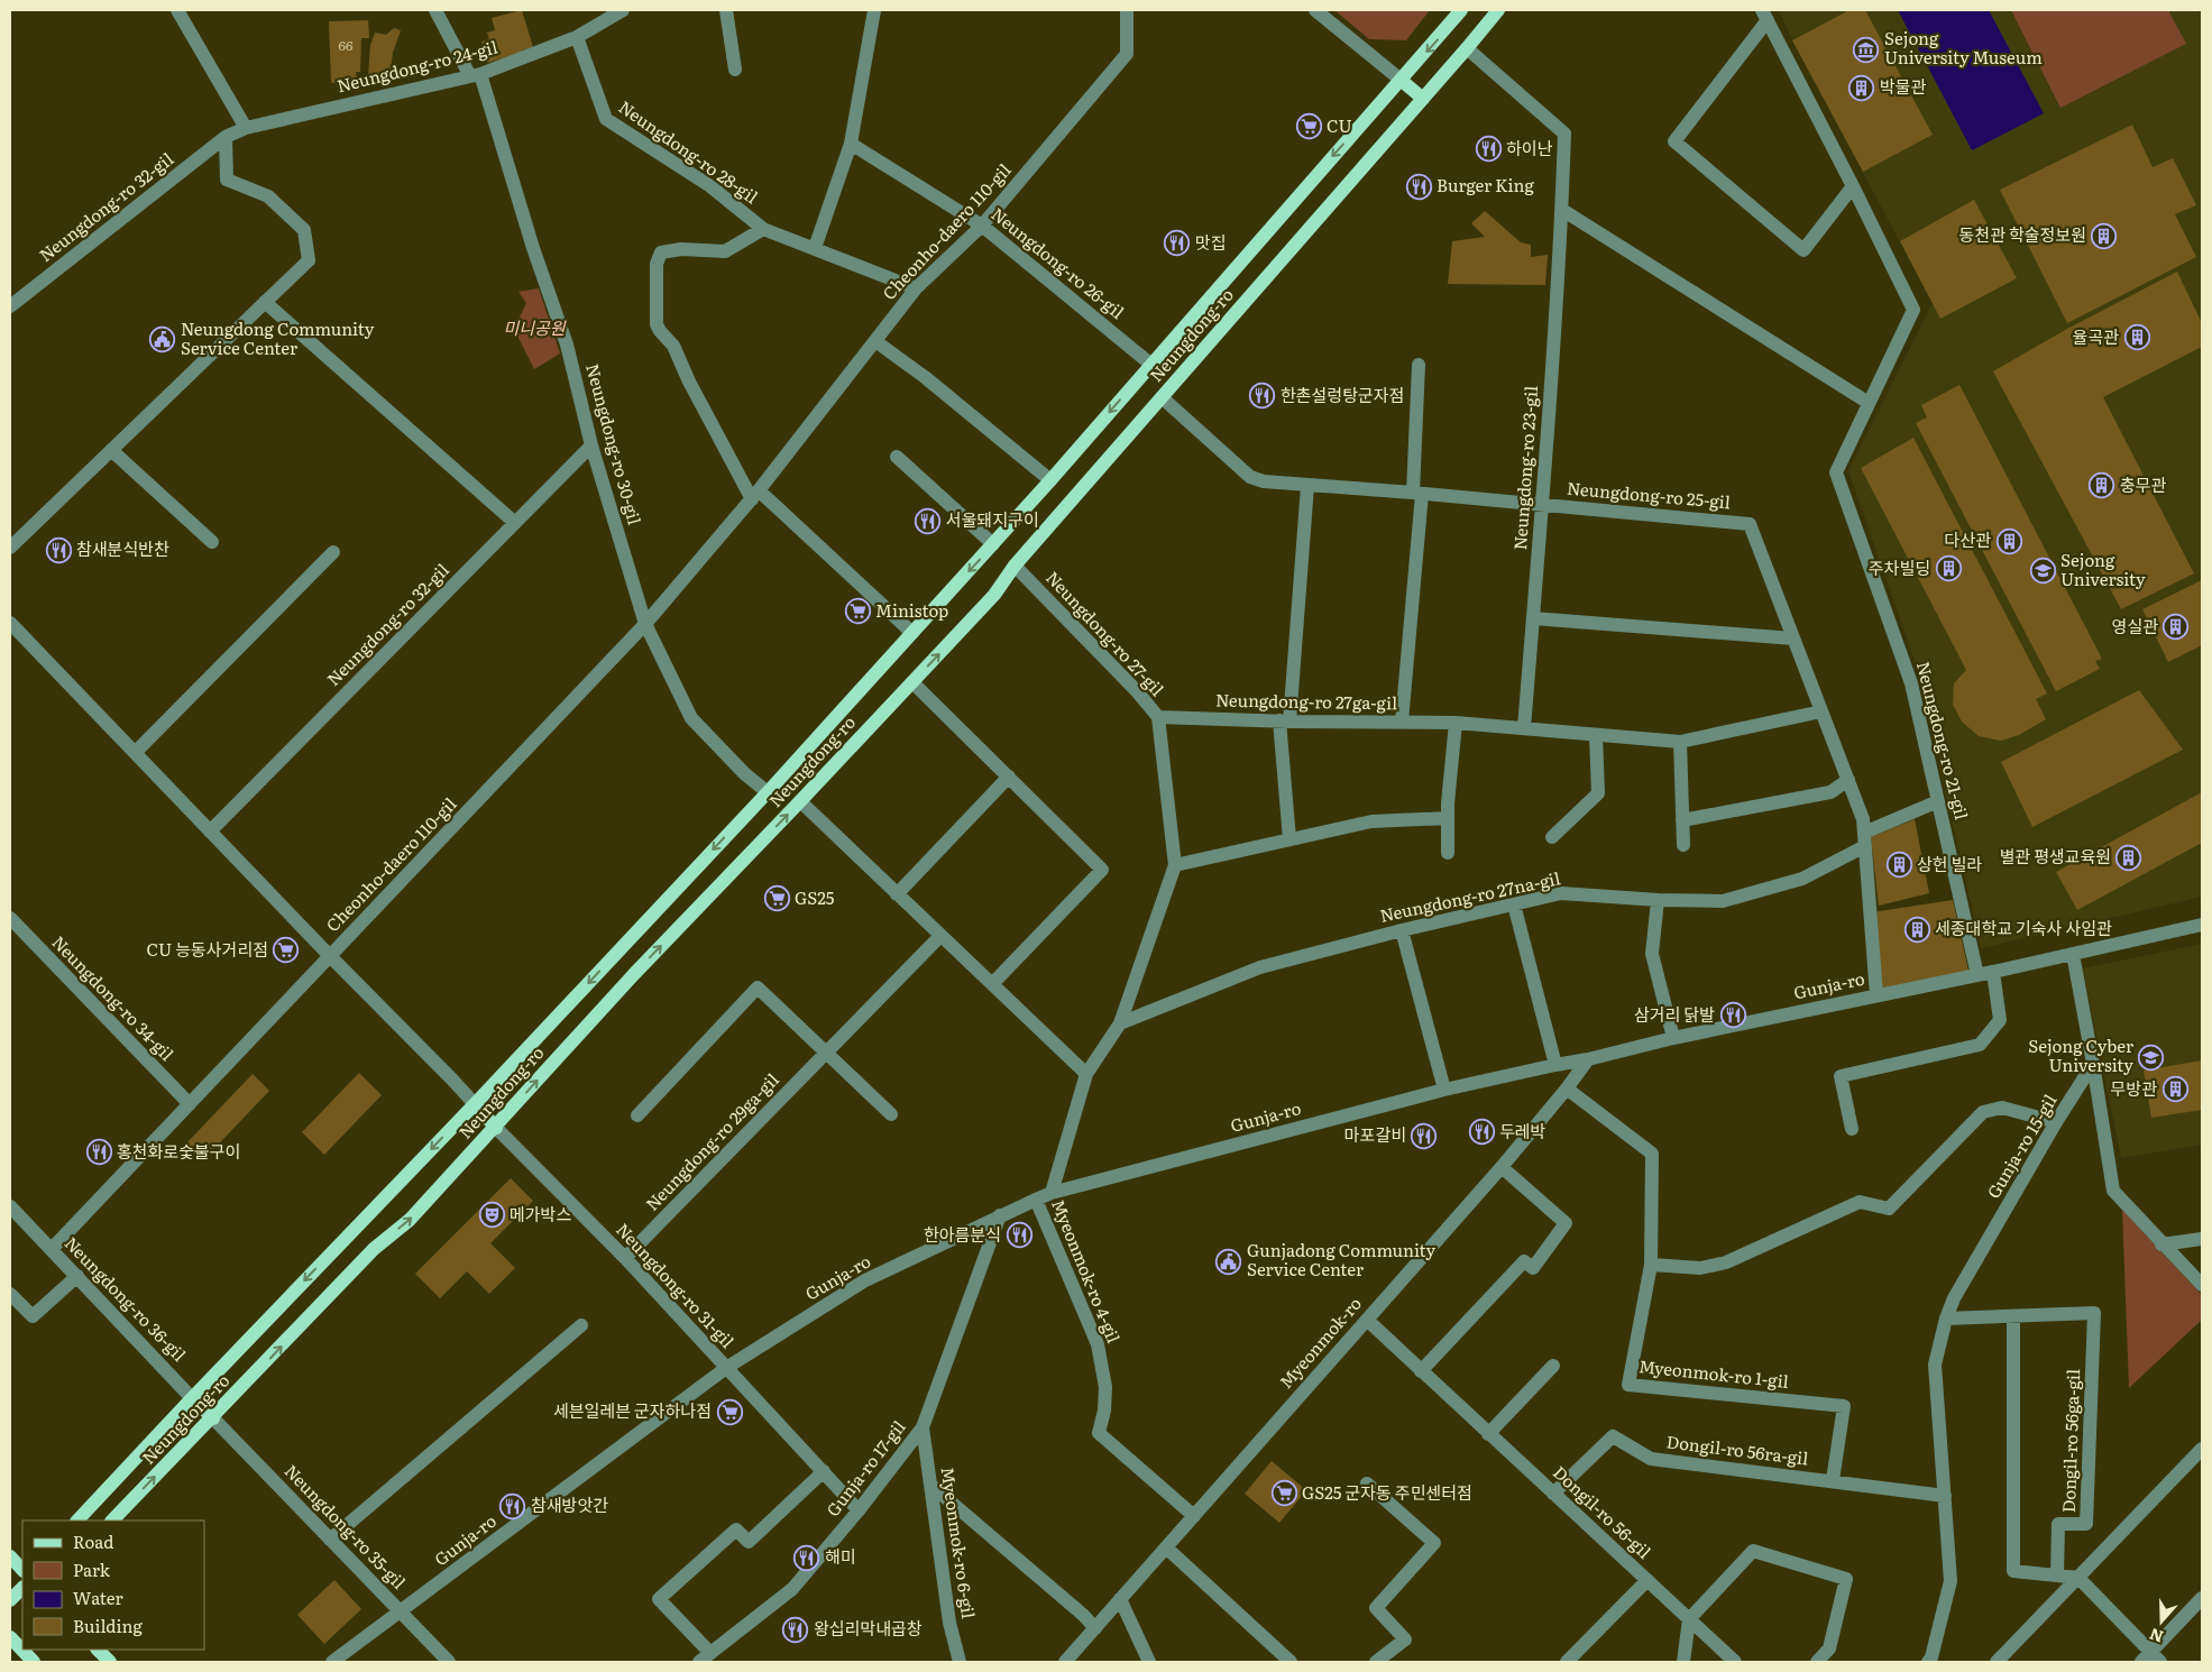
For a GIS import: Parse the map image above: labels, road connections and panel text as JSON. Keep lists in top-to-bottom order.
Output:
{
  "streets": {
    "main road": ["Neungdong-ro", "Neungdong-ro 36-gil"],
    "street": [
      "Neungdong-ro 24-gil",
      "Neungdong-ro 28-gil",
      "Neungdong-ro 32-gil",
      "Cheonho-daero 110-gil",
      "Neungdong-ro 26-gil",
      "Neungdong-ro 30-gil",
      "Neungdong-ro 23-gil",
      "Neungdong-ro 25-gil",
      "Neungdong-ro 27-gil",
      "Neungdong-ro 27ga-gil",
      "Neungdong-ro 21-gil",
      "Neungdong-ro 27na-gil",
      "Gunja-ro",
      "Neungdong-ro 34-gil",
      "Neungdong-ro 29ga-gil",
      "Gunja-ro 15-gil",
      "Myeonmok-ro 4-gil",
      "Neungdong-ro 31-gil",
      "Myeonmok-ro",
      "Myeonmok-ro 1-gil",
      "Dongil-ro 56ga-gil",
      "Dongil-ro 56ra-gil",
      "Gunja-ro 17-gil",
      "Dongil-ro 56-gil",
      "Neungdong-ro 35-gil",
      "Myeonmok-ro 6-gil"
    ]
  },
  "crossings": [
    ["Neungdong-ro 24-gil", "Neungdong-ro 28-gil"],
    ["Neungdong-ro 24-gil", "Neungdong-ro 32-gil"],
    ["Neungdong-ro 24-gil", "Neungdong-ro 30-gil"],
    ["Neungdong-ro 28-gil", "Cheonho-daero 110-gil"],
    ["Neungdong-ro 32-gil", "Neungdong-ro 30-gil"],
    ["Cheonho-daero 110-gil", "Neungdong-ro 26-gil"],
    ["Cheonho-daero 110-gil", "Neungdong-ro 30-gil"],
    ["Cheonho-daero 110-gil", "Neungdong-ro 34-gil"],
    ["Cheonho-daero 110-gil", "Neungdong-ro 36-gil"],
    ["Neungdong-ro 26-gil", "Neungdong-ro"],
    ["Neungdong-ro", "Neungdong-ro 30-gil"],
    ["Neungdong-ro", "Neungdong-ro 23-gil"],
    ["Neungdong-ro", "Neungdong-ro 25-gil"],
    ["Neungdong-ro", "Neungdong-ro 27-gil"],
    ["Neungdong-ro", "Neungdong-ro 31-gil"],
    ["Neungdong-ro", "Neungdong-ro 36-gil"],
    ["Neungdong-ro", "Neungdong-ro 35-gil"],
    ["Neungdong-ro 23-gil", "Neungdong-ro 25-gil"],
    ["Neungdong-ro 23-gil", "Neungdong-ro 27ga-gil"],
    ["Neungdong-ro 25-gil", "Neungdong-ro 27ga-gil"],
    ["Neungdong-ro 25-gil", "Neungdong-ro 27na-gil"],
    ["Neungdong-ro 25-gil", "Gunja-ro"],
    ["Neungdong-ro 27-gil", "Neungdong-ro 27ga-gil"],
    ["Neungdong-ro 27-gil", "Neungdong-ro 27na-gil"],
    ["Neungdong-ro 27-gil", "Gunja-ro"],
    ["Neungdong-ro 21-gil", "Neungdong-ro 27na-gil"],
    ["Neungdong-ro 21-gil", "Gunja-ro"],
    ["Gunja-ro", "Myeonmok-ro 4-gil"],
    ["Gunja-ro", "Neungdong-ro 31-gil"],
    ["Gunja-ro", "Myeonmok-ro"],
    ["Gunja-ro", "Gunja-ro 17-gil"],
    ["Gunja-ro", "Neungdong-ro 35-gil"],
    ["Neungdong-ro 29ga-gil", "Neungdong-ro 31-gil"],
    ["Gunja-ro 15-gil", "Dongil-ro 56ra-gil"],
    ["Myeonmok-ro 4-gil", "Myeonmok-ro"],
    ["Neungdong-ro 31-gil", "Gunja-ro 17-gil"],
    ["Neungdong-ro 36-gil", "Neungdong-ro 35-gil"],
    ["Myeonmok-ro", "Myeonmok-ro 1-gil"],
    ["Myeonmok-ro", "Dongil-ro 56-gil"],
    ["Myeonmok-ro 1-gil", "Dongil-ro 56ra-gil"],
    ["Dongil-ro 56ra-gil", "Dongil-ro 56-gil"],
    ["Gunja-ro 17-gil", "Myeonmok-ro 6-gil"]
  ],
  "parks": ["미니공원"],
  "places": {
    "museum": ["Sejong University Museum"],
    "building": [
      "박물관",
      "동천관 학술정보원",
      "율곡관",
      "충무관",
      "다산관",
      "주차빌딩",
      "영실관",
      "별관 평생교육원",
      "상헌 빌라",
      "세종대학교 기숙사 사임관",
      "무방관"
    ],
    "supermarket": [
      "CU",
      "Ministop",
      "GS25",
      "CU 능동사거리점",
      "세븐일레븐 군자하나점",
      "GS25 군자동 주민센터점"
    ],
    "restaurant": [
      "하이난",
      "Burger King",
      "맛집",
      "한촌설렁탕군자점",
      "서울돼지구이",
      "참새분식반찬",
      "삼거리 닭발",
      "두레박",
      "마포갈비",
      "홍천화로숯불구이",
      "한아름분식",
      "참새방앗간",
      "해미",
      "왕십리막내곱창"
    ],
    "public building": ["Neungdong Community Service Center", "Gunjadong Community Service Center"],
    "school or university": ["Sejong University", "Sejong Cyber University"],
    "theatre": ["메가박스"]
  },
  "house_numbers": ["66"],
  "legend": [
    "Road",
    "Park",
    "Water",
    "Building"
  ],
  "north": "bottom"
}
